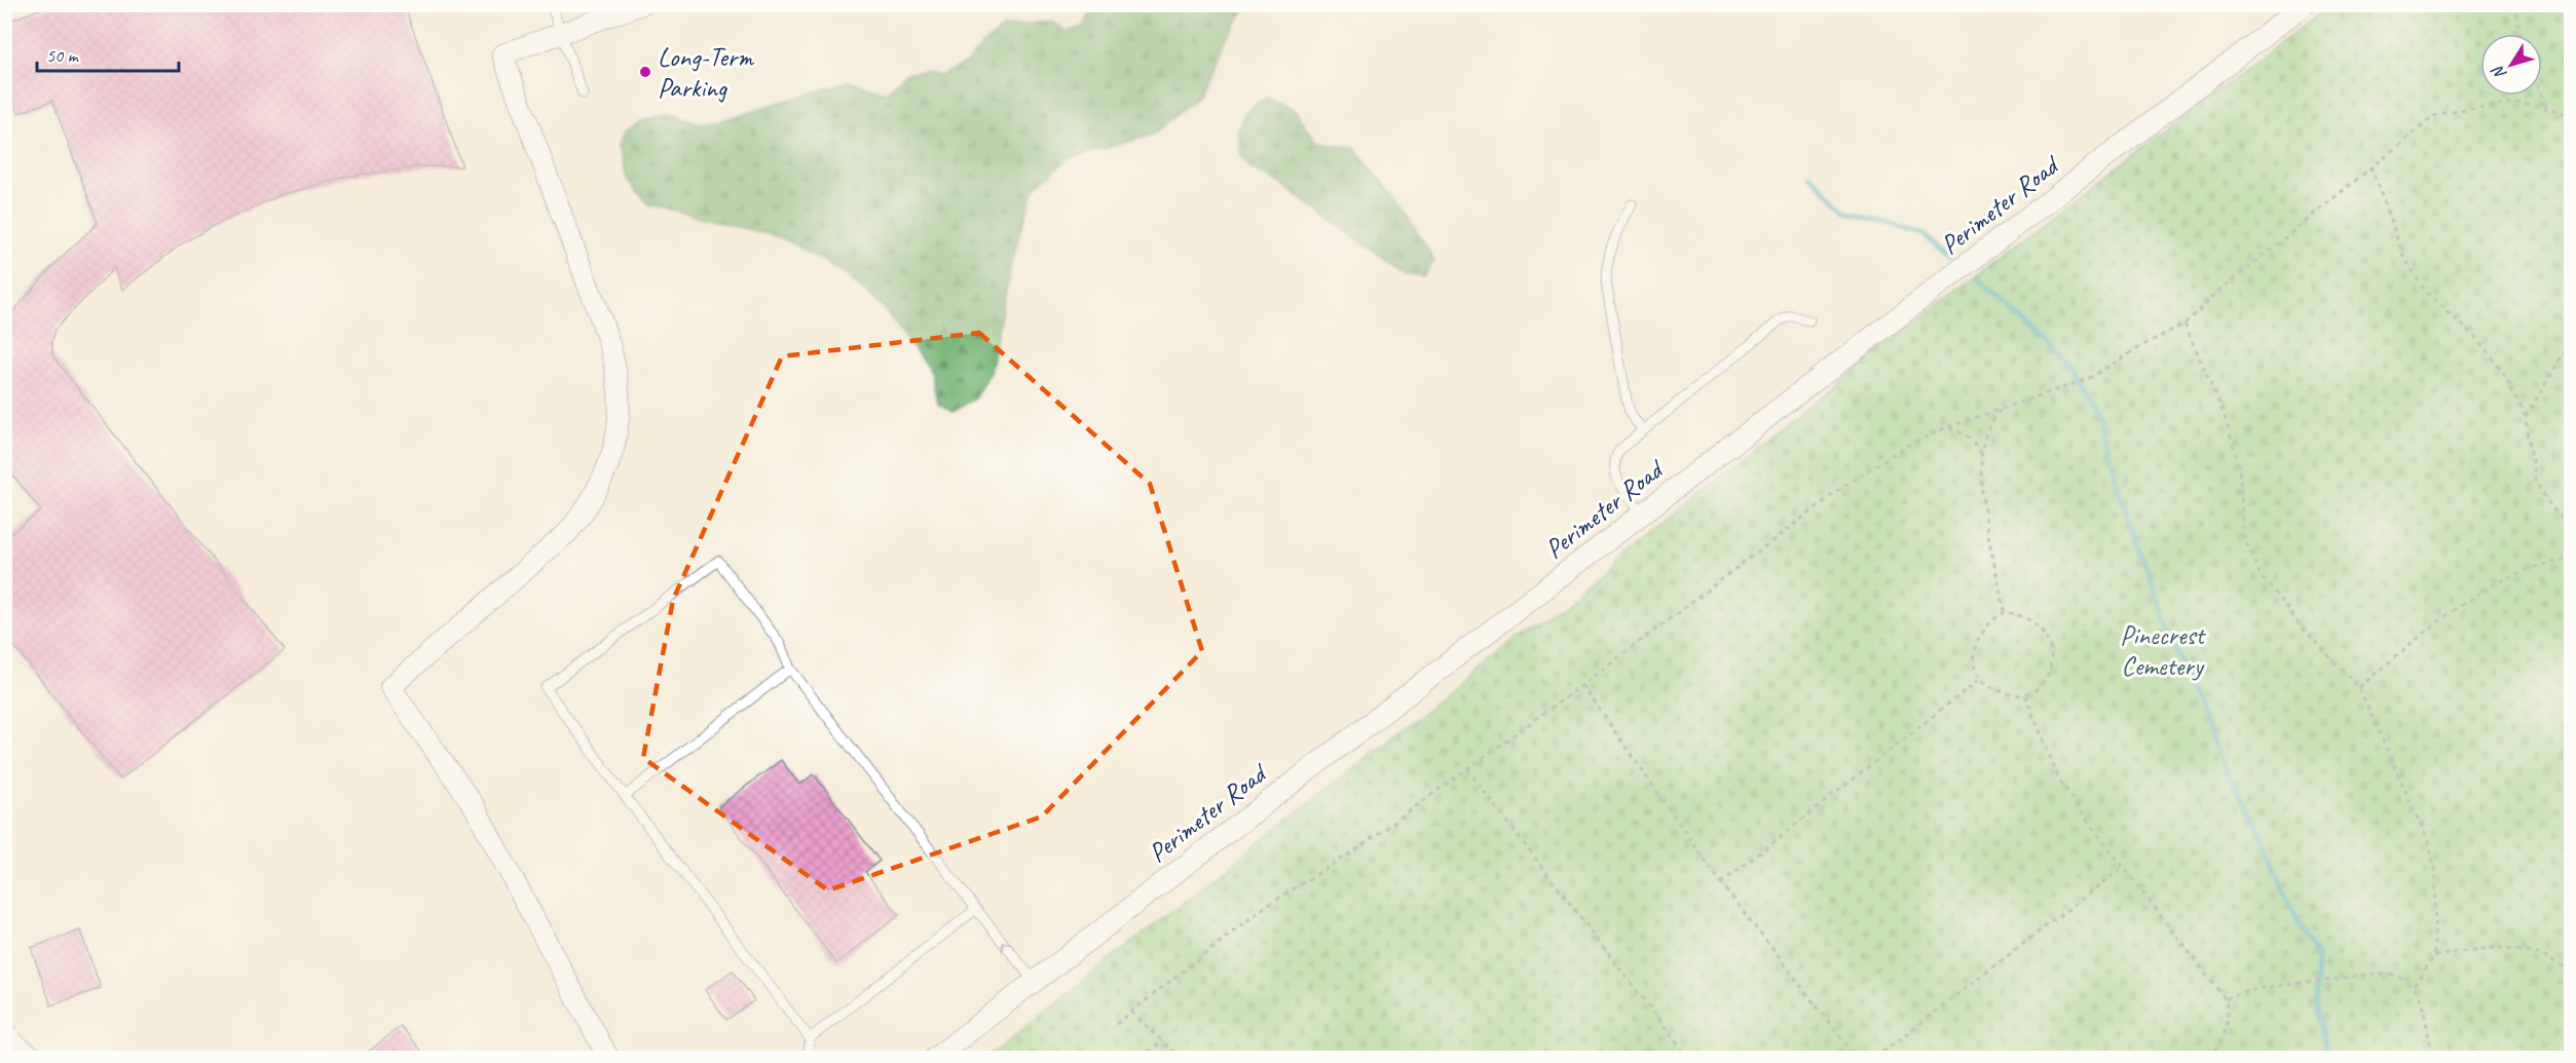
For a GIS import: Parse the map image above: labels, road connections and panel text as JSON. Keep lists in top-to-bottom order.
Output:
{
  "streets": {
    "street": ["Perimeter Road"]
  },
  "parks": ["Pinecrest Cemetery"],
  "places": ["Long-Term Parking"],
  "scale_bar": "50 m",
  "north": "bottom left"
}
